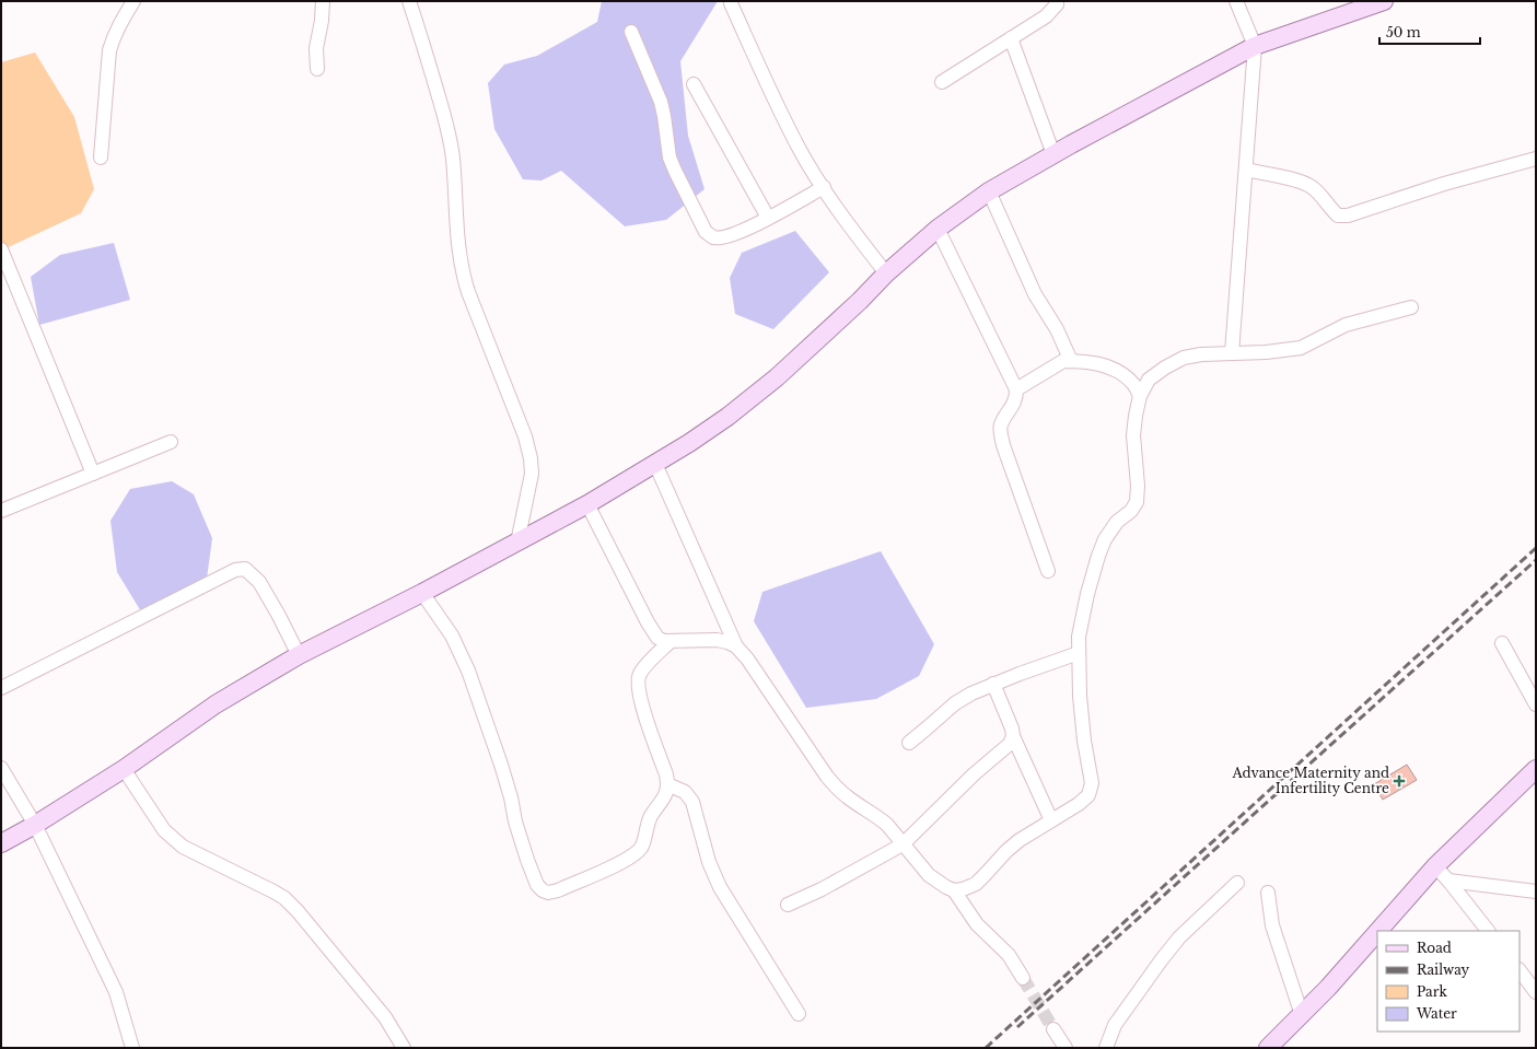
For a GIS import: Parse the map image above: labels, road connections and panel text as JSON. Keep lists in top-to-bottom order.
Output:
{
  "places": {
    "health": ["Advance Maternity and Infertility Centre"]
  },
  "legend": [
    "Road",
    "Railway",
    "Park",
    "Water"
  ],
  "scale_bar": "50 m"
}
